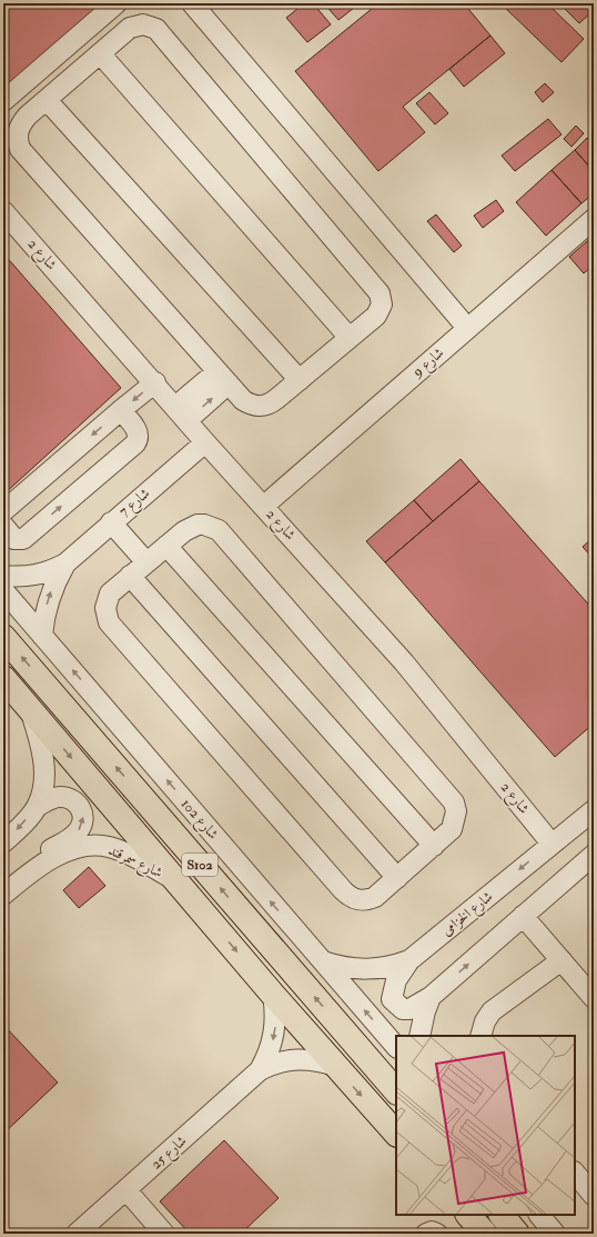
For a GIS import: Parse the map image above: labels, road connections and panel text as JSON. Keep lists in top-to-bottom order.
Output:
{
  "streets": {
    "main road": ["شارع 102", "S102"],
    "street": [
      "شارع 2",
      "شارع 9",
      "شارع 7",
      "شارع سمرقند",
      "شارع الخزامى",
      "شارع 25"
    ]
  },
  "crossings": [
    ["شارع 2", "شارع 9"],
    ["شارع 2", "شارع 7"],
    ["شارع 2", "شارع الخزامى"],
    ["شارع 7", "شارع 102"],
    ["شارع 102", "شارع الخزامى"],
    ["شارع سمرقند", "S102"],
    ["S102", "شارع 25"]
  ]
}
